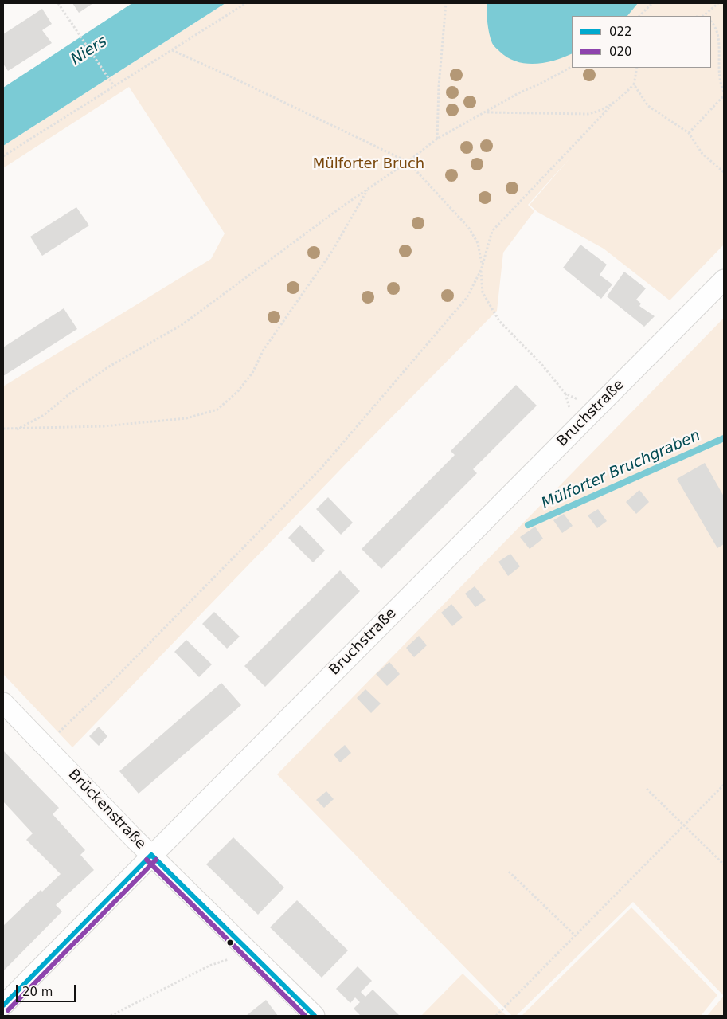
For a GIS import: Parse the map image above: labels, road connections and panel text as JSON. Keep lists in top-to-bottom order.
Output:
{
  "streets": {
    "street": ["Bruchstraße", "Brückenstraße"]
  },
  "crossings": [
    ["Bruchstraße", "Brückenstraße"]
  ],
  "water": ["Niers", "Mülforter Bruchgraben"],
  "parks": ["Mülforter Bruch"],
  "lines": ["transit line 022", "transit line 020"],
  "legend": ["022", "020"],
  "scale_bar": "20 m"
}
